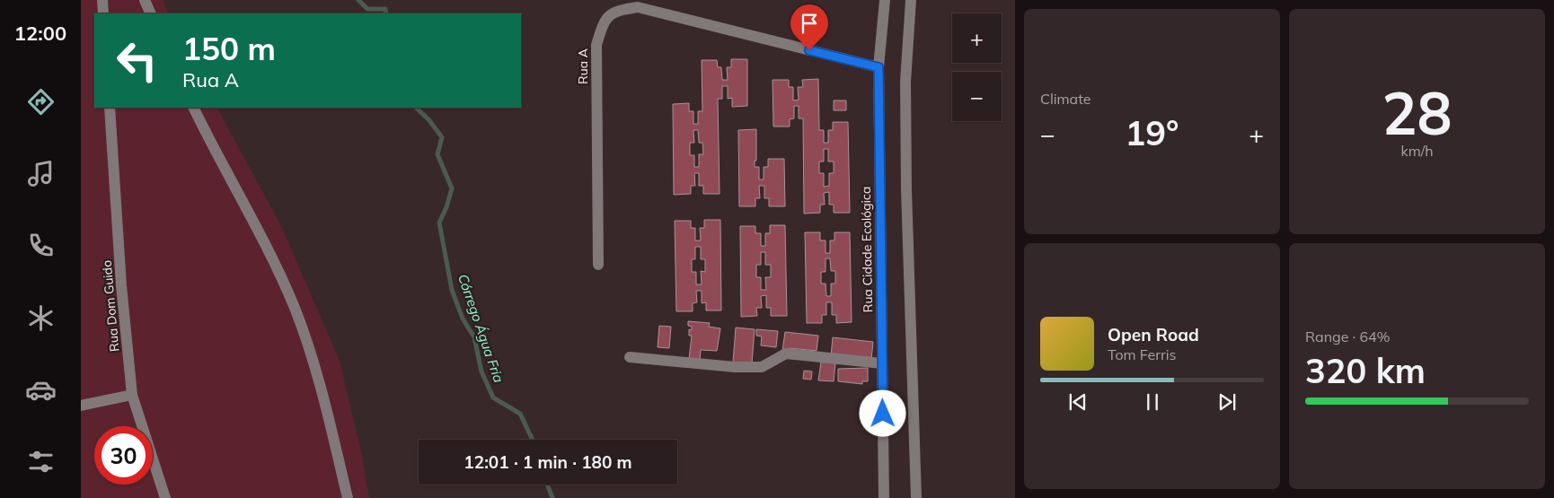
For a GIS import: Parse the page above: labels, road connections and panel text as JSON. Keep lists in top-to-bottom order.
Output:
{
  "streets": {
    "street": ["Rua A", "Rua Cidade Ecológica", "Rua Dom Guido"]
  },
  "crossings": [
    ["Rua A", "Rua Cidade Ecológica"]
  ],
  "water": ["Córrego Água Fria"],
  "page": {
    "tabs": "12:00",
    "tile": [
      "Climate",
      ["28", "km/h"],
      ["Range · 64%", "320 km"]
    ],
    "map_buttons": ["+", "−"],
    "turn": ["150 m", "Rua A"],
    "heat": ["−", "19°", "+"],
    "song": ["Open Road", "Tom Ferris"],
    "limit": "30",
    "trip": "12:01 · 1 min · 180 m"
  }
}
